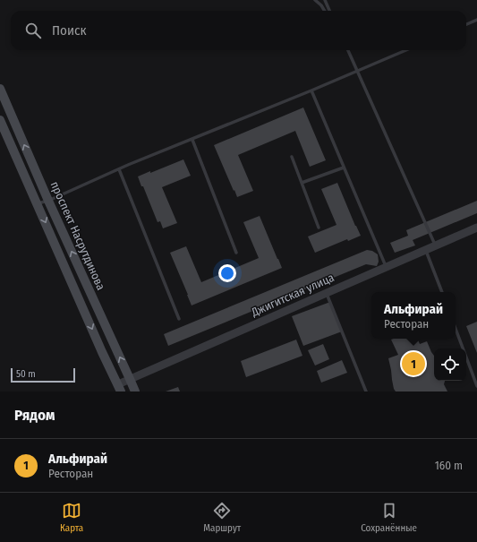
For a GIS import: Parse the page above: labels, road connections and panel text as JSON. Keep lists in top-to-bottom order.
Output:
{
  "streets": {
    "main road": ["проспект Насрутдинова"],
    "street": ["Джигитская улица"]
  },
  "crossings": [
    ["проспект Насрутдинова", "Джигитская улица"]
  ],
  "scale_bar": "50 m",
  "page": {
    "search": "Поиск",
    "popup": ["Альфирай", "Ресторан"],
    "pins": "1",
    "scale": "50 m",
    "heading": "Рядом",
    "list": [
      {
        "mark": "1",
        "name": "Альфирай",
        "note": "Ресторан",
        "value": "160 m"
      }
    ],
    "nav": ["Карта", "Маршрут", "Сохранённые"]
  }
}
